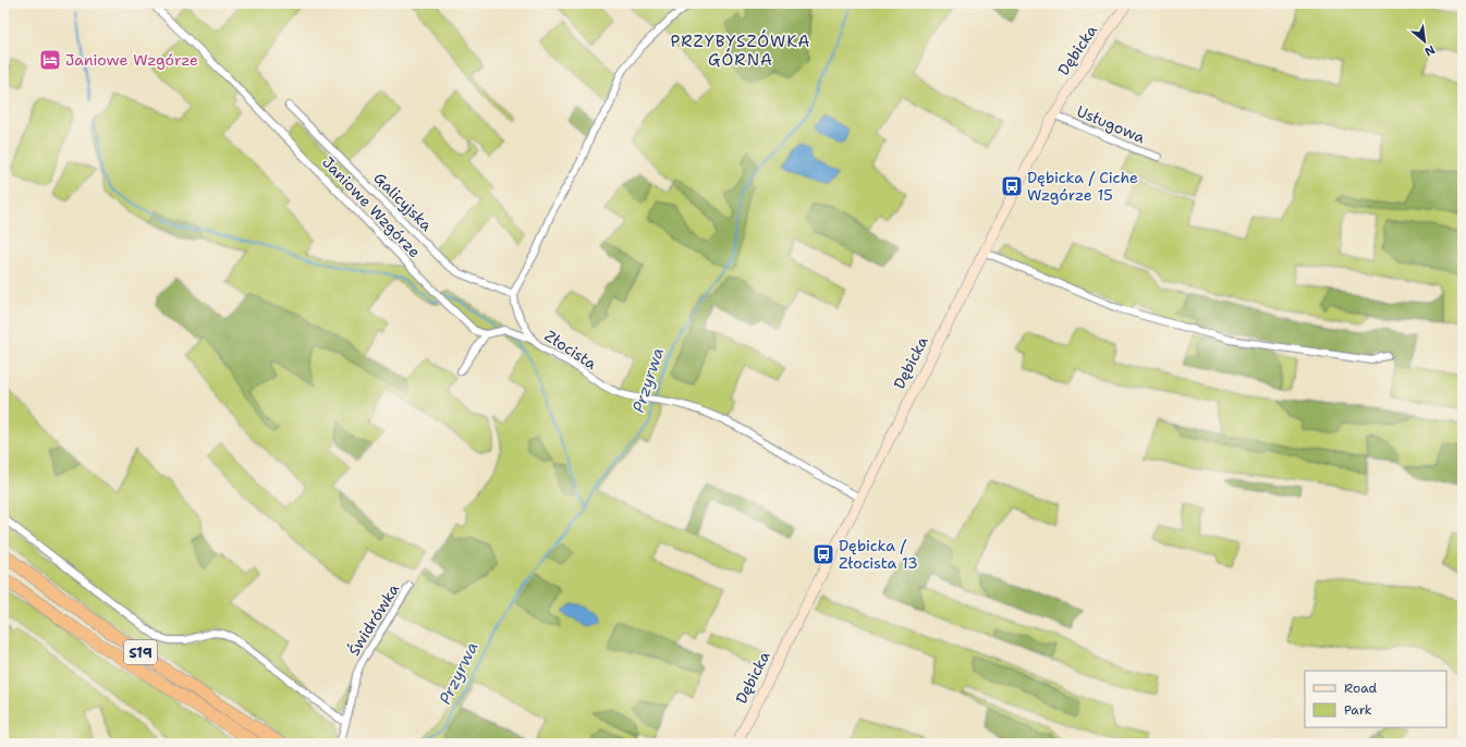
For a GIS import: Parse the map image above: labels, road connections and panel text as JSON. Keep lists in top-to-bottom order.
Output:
{
  "streets": {
    "highway": ["S19"],
    "street": [
      "Dębicka",
      "Usługowa",
      "Galicyjska",
      "Janiowe Wzgórze",
      "Złocista",
      "Świdrówka"
    ]
  },
  "crossings": [
    ["Dębicka", "Usługowa"],
    ["Dębicka", "Złocista"],
    ["Galicyjska", "Złocista"]
  ],
  "districts": ["PRZYBYSZÓWKA GÓRNA"],
  "water": ["Przyrwa"],
  "places": {
    "hotel": ["Janiowe Wzgórze"],
    "bus stop": ["Dębicka / Ciche Wzgórze 15", "Dębicka / Złocista 13"]
  },
  "legend": ["Road", "Park"],
  "north": "bottom right"
}
